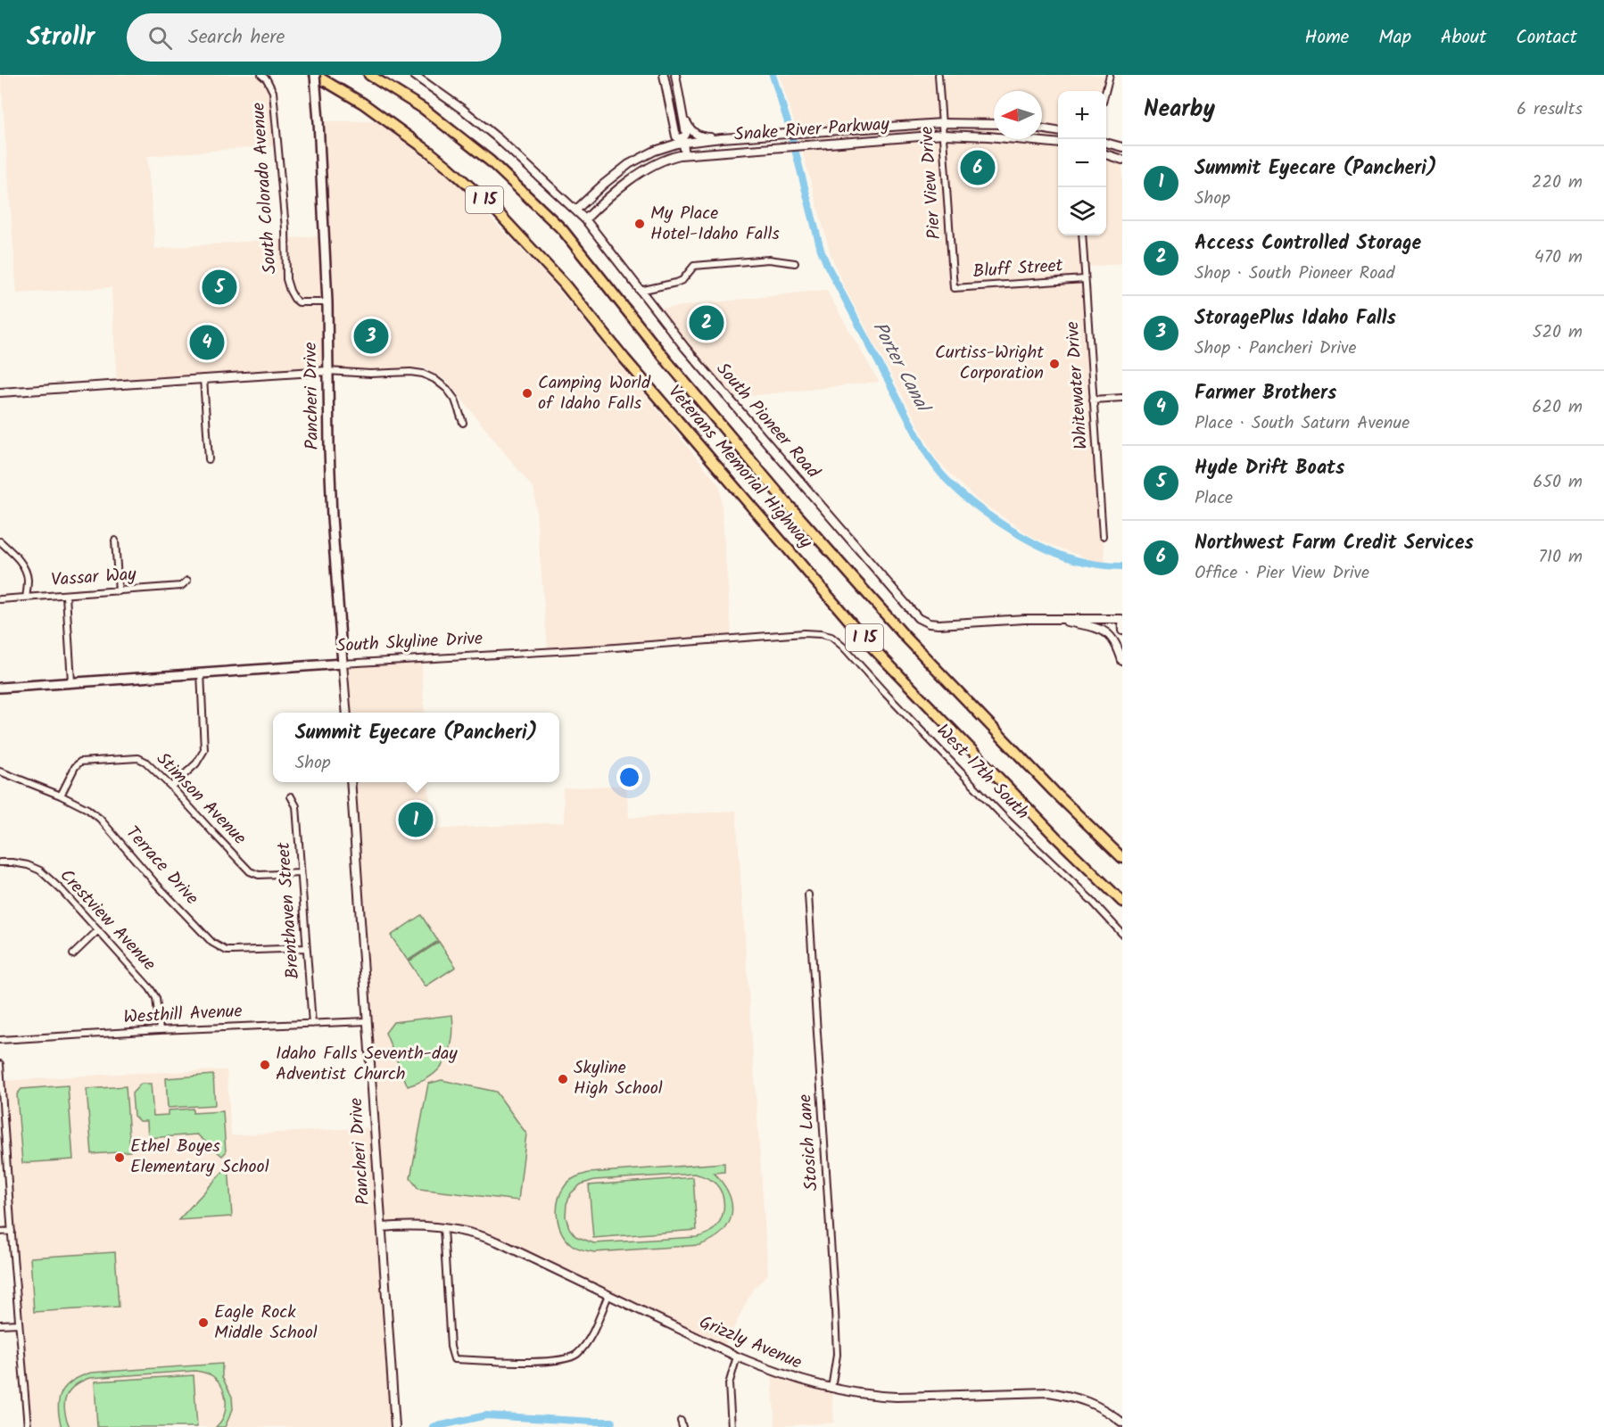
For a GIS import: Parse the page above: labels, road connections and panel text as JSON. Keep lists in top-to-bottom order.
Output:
{
  "streets": {
    "highway": ["I 15", "Veterans Memorial Highway"],
    "main road": ["Pancheri Drive", "South Skyline Drive"],
    "street": [
      "Snake River Parkway",
      "Pier View Drive",
      "South Colorado Avenue",
      "Bluff Street",
      "Whitewater Drive",
      "South Pioneer Road",
      "Vassar Way",
      "West 17th South",
      "Stimson Avenue",
      "Terrace Drive",
      "Brenthaven Street",
      "Crestview Avenue",
      "Westhill Avenue",
      "Stosich Lane",
      "Grizzly Avenue"
    ]
  },
  "crossings": [
    ["Snake River Parkway", "Pier View Drive"],
    ["Snake River Parkway", "South Pioneer Road"],
    ["Pier View Drive", "Bluff Street"],
    ["South Colorado Avenue", "Pancheri Drive"],
    ["Bluff Street", "Whitewater Drive"],
    ["Pancheri Drive", "Veterans Memorial Highway"],
    ["Pancheri Drive", "South Skyline Drive"],
    ["Pancheri Drive", "Westhill Avenue"],
    ["Pancheri Drive", "Grizzly Avenue"],
    ["South Skyline Drive", "West 17th South"],
    ["Stimson Avenue", "Terrace Drive"],
    ["Stimson Avenue", "Brenthaven Street"],
    ["Terrace Drive", "Brenthaven Street"],
    ["Brenthaven Street", "Westhill Avenue"],
    ["Crestview Avenue", "Westhill Avenue"],
    ["Stosich Lane", "Grizzly Avenue"]
  ],
  "water": ["Porter Canal"],
  "places": [
    "My Place Hotel-Idaho Falls",
    "Curtiss-Wright Corporation",
    "Camping World of Idaho Falls",
    "Idaho Falls Seventh-day Adventist Church",
    "Skyline High School",
    "Ethel Boyes Elementary School",
    "Eagle Rock Middle School"
  ],
  "north": "left",
  "page": {
    "header": "Strollr",
    "search": "Search here",
    "nav": [
      "Home",
      "Map",
      "About",
      "Contact"
    ],
    "heading": ["Nearby", "6 results"],
    "map_buttons": ["+", "−"],
    "list": [
      {
        "mark": "1",
        "name": "Summit Eyecare (Pancheri)",
        "note": "Shop",
        "value": "220 m"
      },
      {
        "mark": "2",
        "name": "Access Controlled Storage",
        "note": "Shop · South Pioneer Road",
        "value": "470 m"
      },
      {
        "mark": "3",
        "name": "StoragePlus Idaho Falls",
        "note": "Shop · Pancheri Drive",
        "value": "520 m"
      },
      {
        "mark": "4",
        "name": "Farmer Brothers",
        "note": "Place · South Saturn Avenue",
        "value": "620 m"
      },
      {
        "mark": "5",
        "name": "Hyde Drift Boats",
        "note": "Place",
        "value": "650 m"
      },
      {
        "mark": "6",
        "name": "Northwest Farm Credit Services",
        "note": "Office · Pier View Drive",
        "value": "710 m"
      }
    ],
    "pins": [
      "6",
      "5",
      "2",
      "3",
      "4",
      "1"
    ],
    "popup": ["Summit Eyecare (Pancheri)", "Shop"]
  }
}
